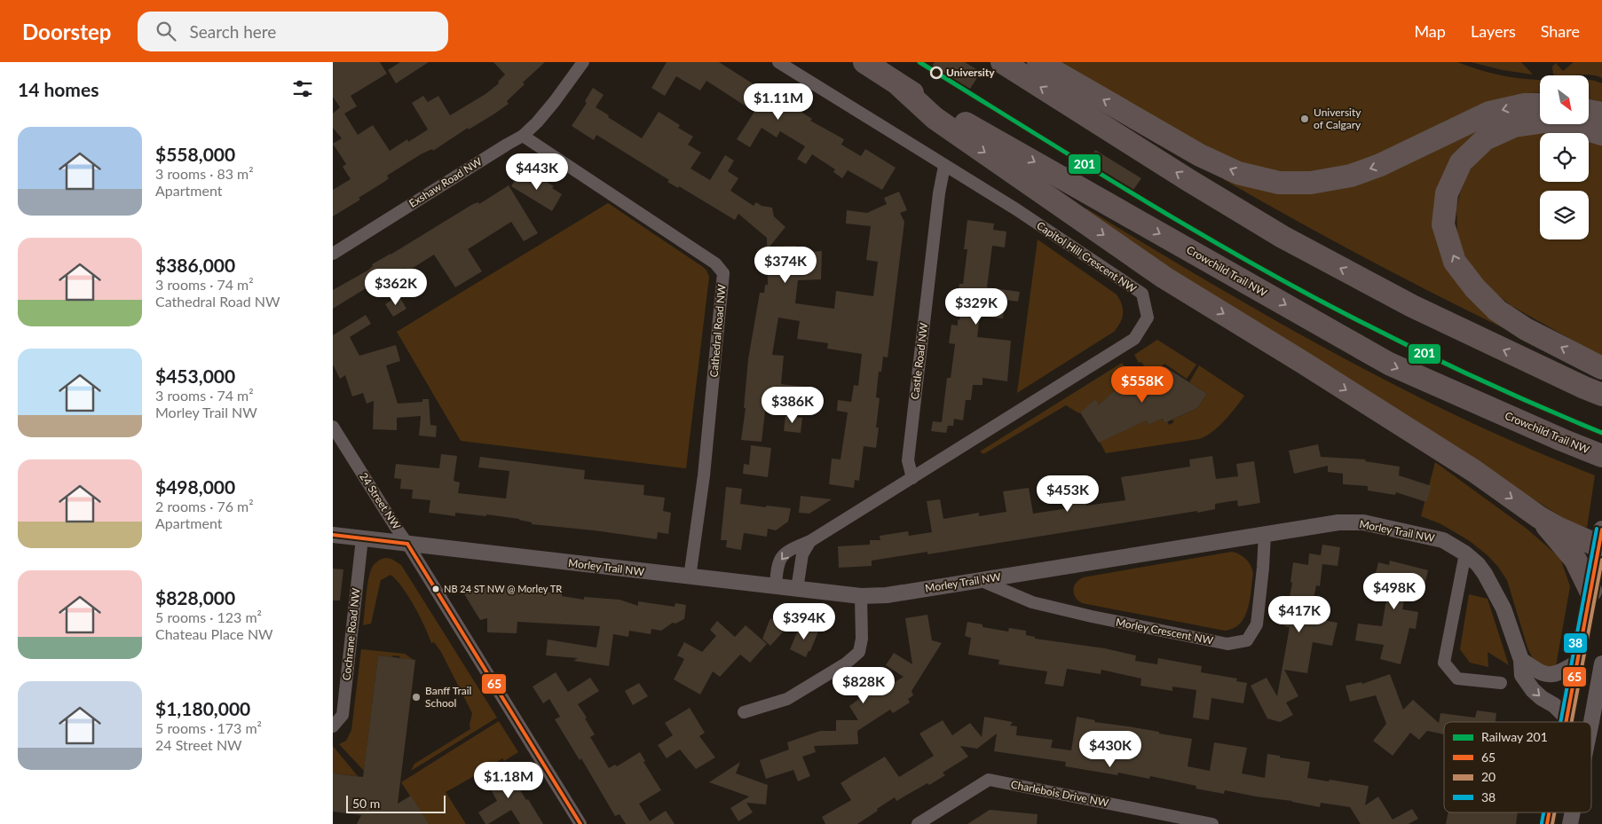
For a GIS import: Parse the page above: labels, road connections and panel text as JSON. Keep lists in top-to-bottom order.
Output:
{
  "streets": {
    "highway": ["Crowchild Trail NW"],
    "street": [
      "Exshaw Road NW",
      "Capitol Hill Crescent NW",
      "Cathedral Road NW",
      "Castle Road NW",
      "24 Street NW",
      "Morley Trail NW",
      "Morley Crescent NW",
      "Cochrane Road NW",
      "Charlebois Drive NW"
    ]
  },
  "crossings": [
    ["Exshaw Road NW", "Cathedral Road NW"],
    ["Capitol Hill Crescent NW", "Castle Road NW"],
    ["Capitol Hill Crescent NW", "Morley Trail NW"],
    ["Cathedral Road NW", "Morley Trail NW"],
    ["24 Street NW", "Morley Trail NW"],
    ["Morley Trail NW", "Morley Crescent NW"],
    ["Morley Trail NW", "Cochrane Road NW"]
  ],
  "places": [
    "University",
    "University of Calgary",
    "NB 24 ST NW @ Morley TR",
    "Banff Trail School"
  ],
  "lines": [
    "rail line 201",
    "transit line 38",
    "transit line 65",
    "transit line 20"
  ],
  "legend": [
    "Railway 201",
    "65",
    "20",
    "38"
  ],
  "scale_bar": "50 m",
  "north": "bottom right",
  "page": {
    "header": "Doorstep",
    "search": "Search here",
    "nav": ["Map", "Layers", "Share"],
    "heading": "14 homes",
    "price": [
      "$1.11M",
      "$443K",
      "$374K",
      "$362K",
      "$329K",
      "$558K",
      "$386K",
      "$453K",
      "$498K",
      "$417K",
      "$394K",
      "$828K",
      "$430K",
      "$1.18M"
    ],
    "list": [
      {
        "name": "$558,000",
        "note": "3 rooms · 83 m² · Apartment"
      },
      {
        "name": "$386,000",
        "note": "3 rooms · 74 m² · Cathedral Road NW"
      },
      {
        "name": "$453,000",
        "note": "3 rooms · 74 m² · Morley Trail NW"
      },
      {
        "name": "$498,000",
        "note": "2 rooms · 76 m² · Apartment"
      },
      {
        "name": "$828,000",
        "note": "5 rooms · 123 m² · Chateau Place NW"
      },
      {
        "name": "$1,180,000",
        "note": "5 rooms · 173 m² · 24 Street NW"
      }
    ],
    "scale": "50 m"
  }
}
